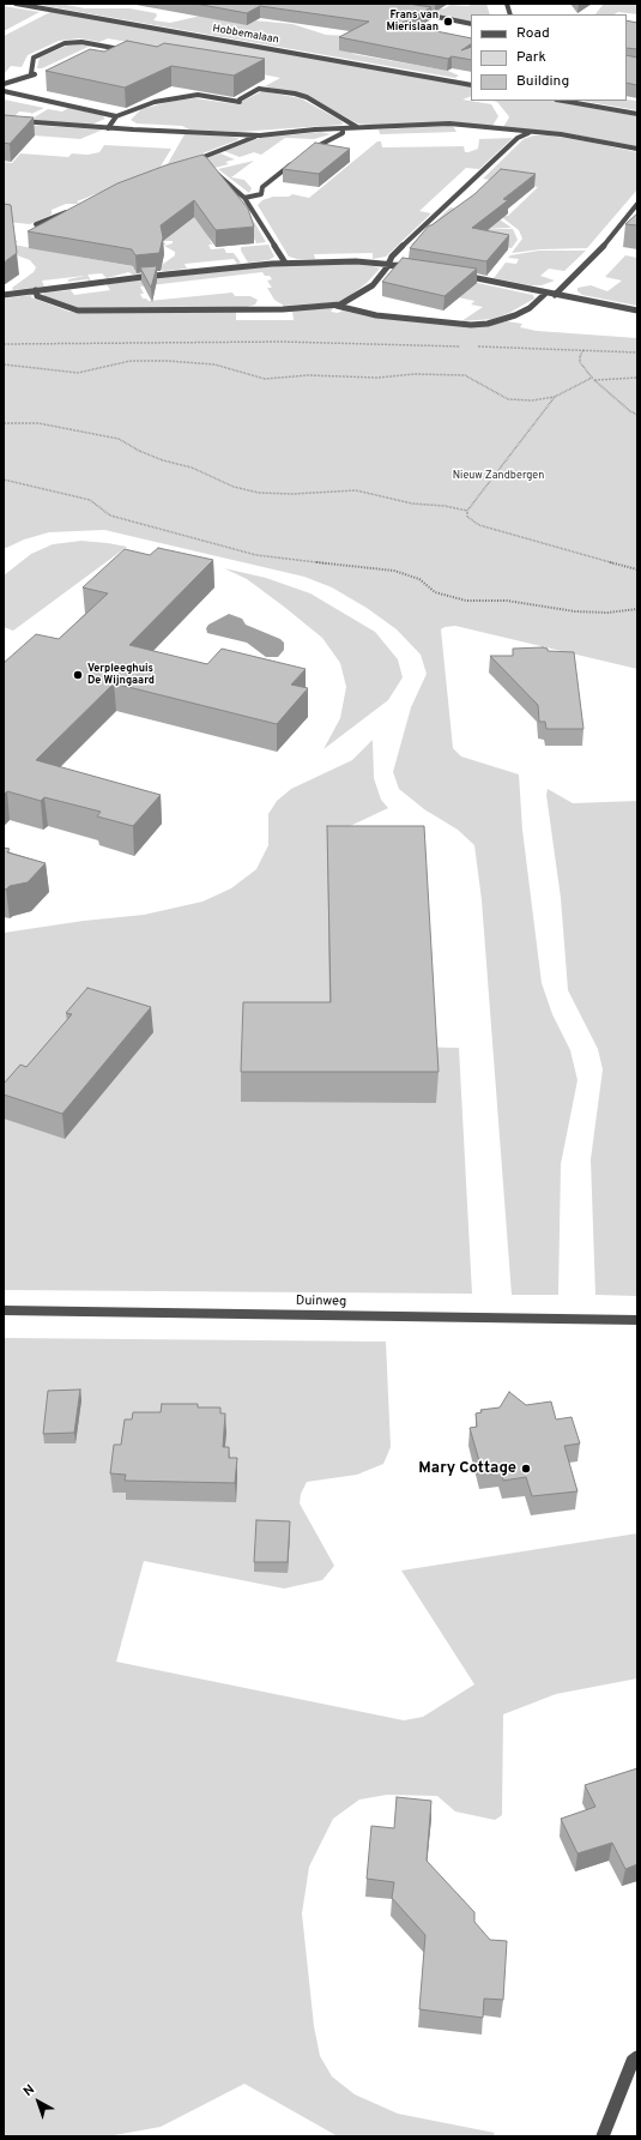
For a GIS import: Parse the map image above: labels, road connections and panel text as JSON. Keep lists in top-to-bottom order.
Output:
{
  "streets": {
    "street": ["Hobbemalaan", "Duinweg"]
  },
  "parks": ["Nieuw Zandbergen"],
  "places": ["Frans van Mierislaan", "Verpleeghuis De Wijngaard", "Mary Cottage"],
  "legend": ["Road", "Park", "Building"],
  "north": "top left"
}
